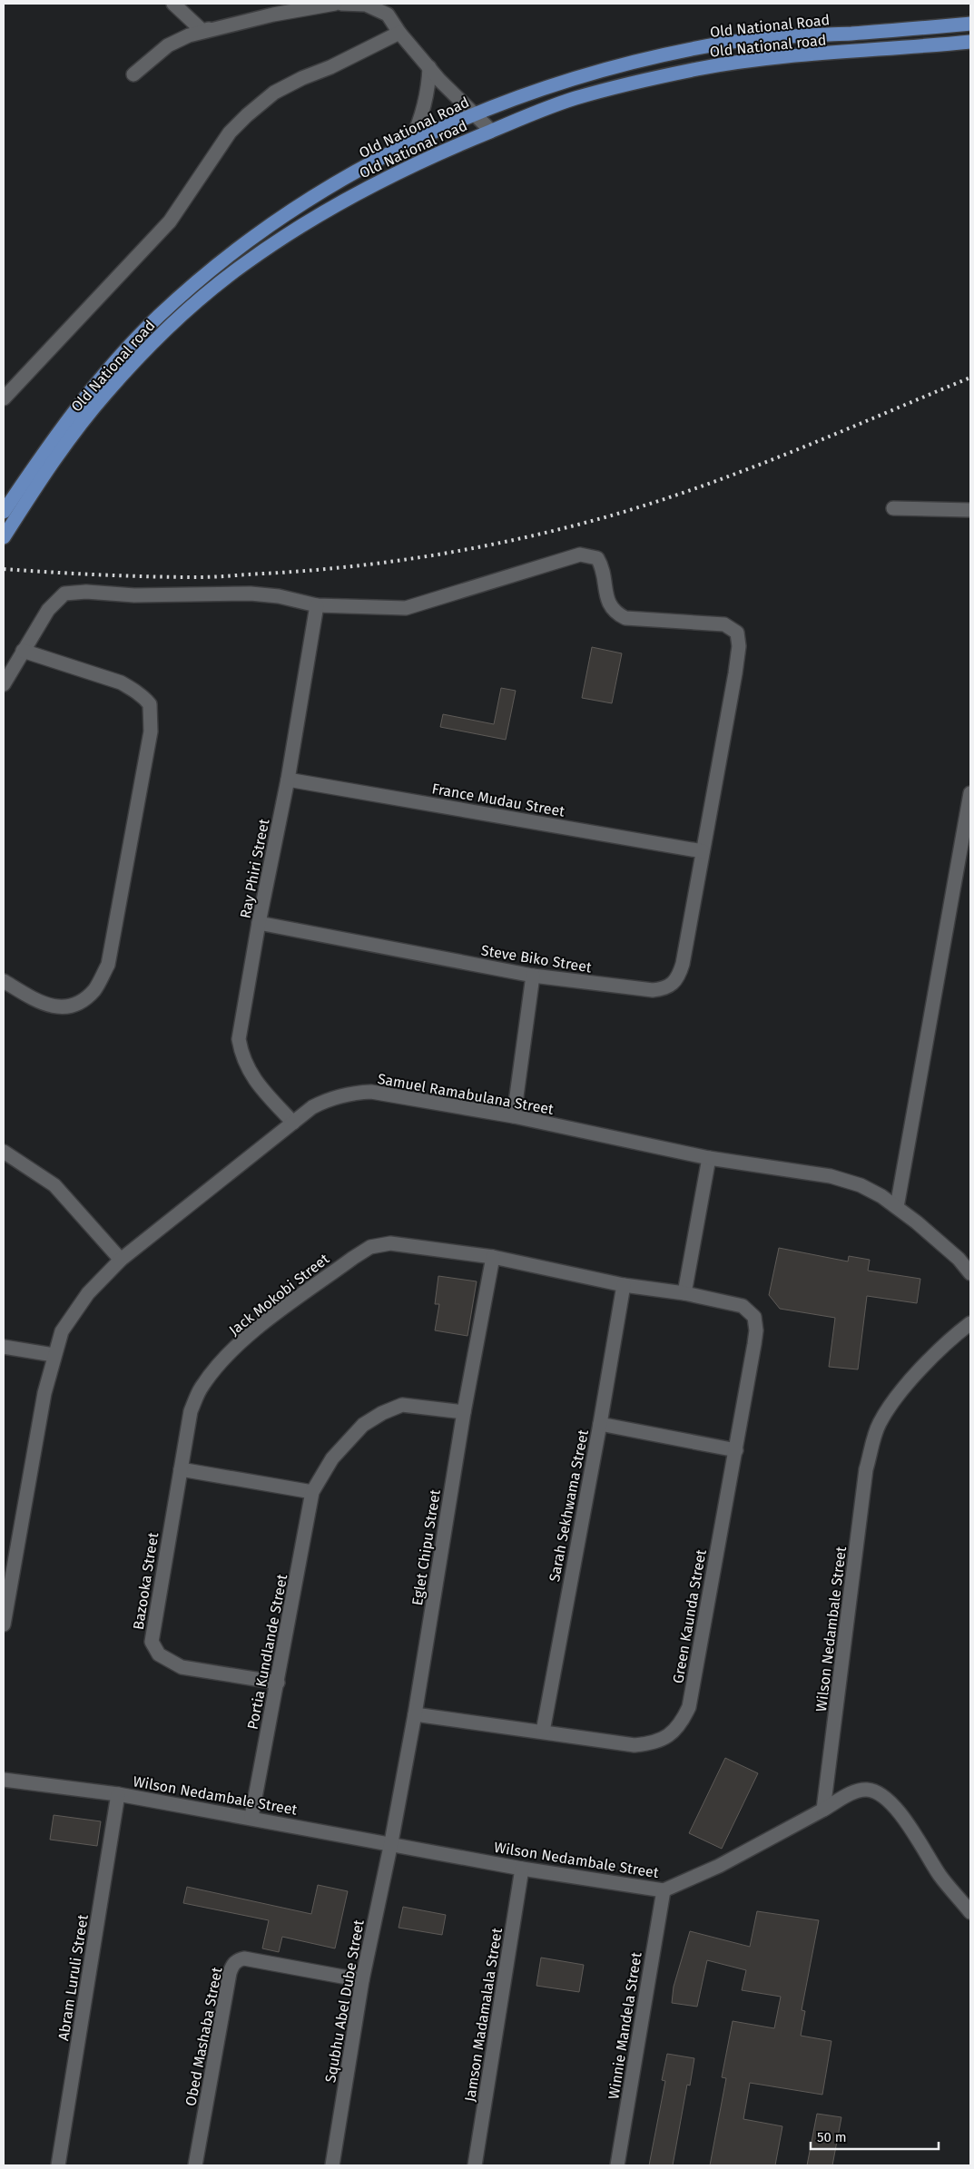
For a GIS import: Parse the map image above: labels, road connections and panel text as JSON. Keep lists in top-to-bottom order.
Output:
{
  "streets": {
    "main road": ["Old National Road", "Old National road"],
    "street": [
      "France Mudau Street",
      "Ray Phiri Street",
      "Steve Biko Street",
      "Samuel Ramabulana Street",
      "Jack Mokobi Street",
      "Sarah Sekhwama Street",
      "Eglet Chipu Street",
      "Bazooka Street",
      "Green Kaunda Street",
      "Wilson Nedambale Street",
      "Portia Kundlande Street",
      "Abram Luruli Street",
      "Squbhu Abel Dube Street",
      "Jamson Madamalala Street",
      "Winnie Mandela Street",
      "Obed Mashaba Street"
    ]
  },
  "crossings": [
    ["France Mudau Street", "Ray Phiri Street"],
    ["France Mudau Street", "Steve Biko Street"],
    ["Ray Phiri Street", "Steve Biko Street"],
    ["Ray Phiri Street", "Samuel Ramabulana Street"],
    ["Jack Mokobi Street", "Sarah Sekhwama Street"],
    ["Jack Mokobi Street", "Eglet Chipu Street"],
    ["Jack Mokobi Street", "Bazooka Street"],
    ["Jack Mokobi Street", "Green Kaunda Street"],
    ["Sarah Sekhwama Street", "Green Kaunda Street"],
    ["Eglet Chipu Street", "Green Kaunda Street"],
    ["Eglet Chipu Street", "Wilson Nedambale Street"],
    ["Eglet Chipu Street", "Squbhu Abel Dube Street"],
    ["Bazooka Street", "Portia Kundlande Street"],
    ["Wilson Nedambale Street", "Portia Kundlande Street"],
    ["Wilson Nedambale Street", "Abram Luruli Street"],
    ["Wilson Nedambale Street", "Squbhu Abel Dube Street"],
    ["Wilson Nedambale Street", "Jamson Madamalala Street"],
    ["Wilson Nedambale Street", "Winnie Mandela Street"],
    ["Squbhu Abel Dube Street", "Obed Mashaba Street"]
  ],
  "scale_bar": "50 m"
}
